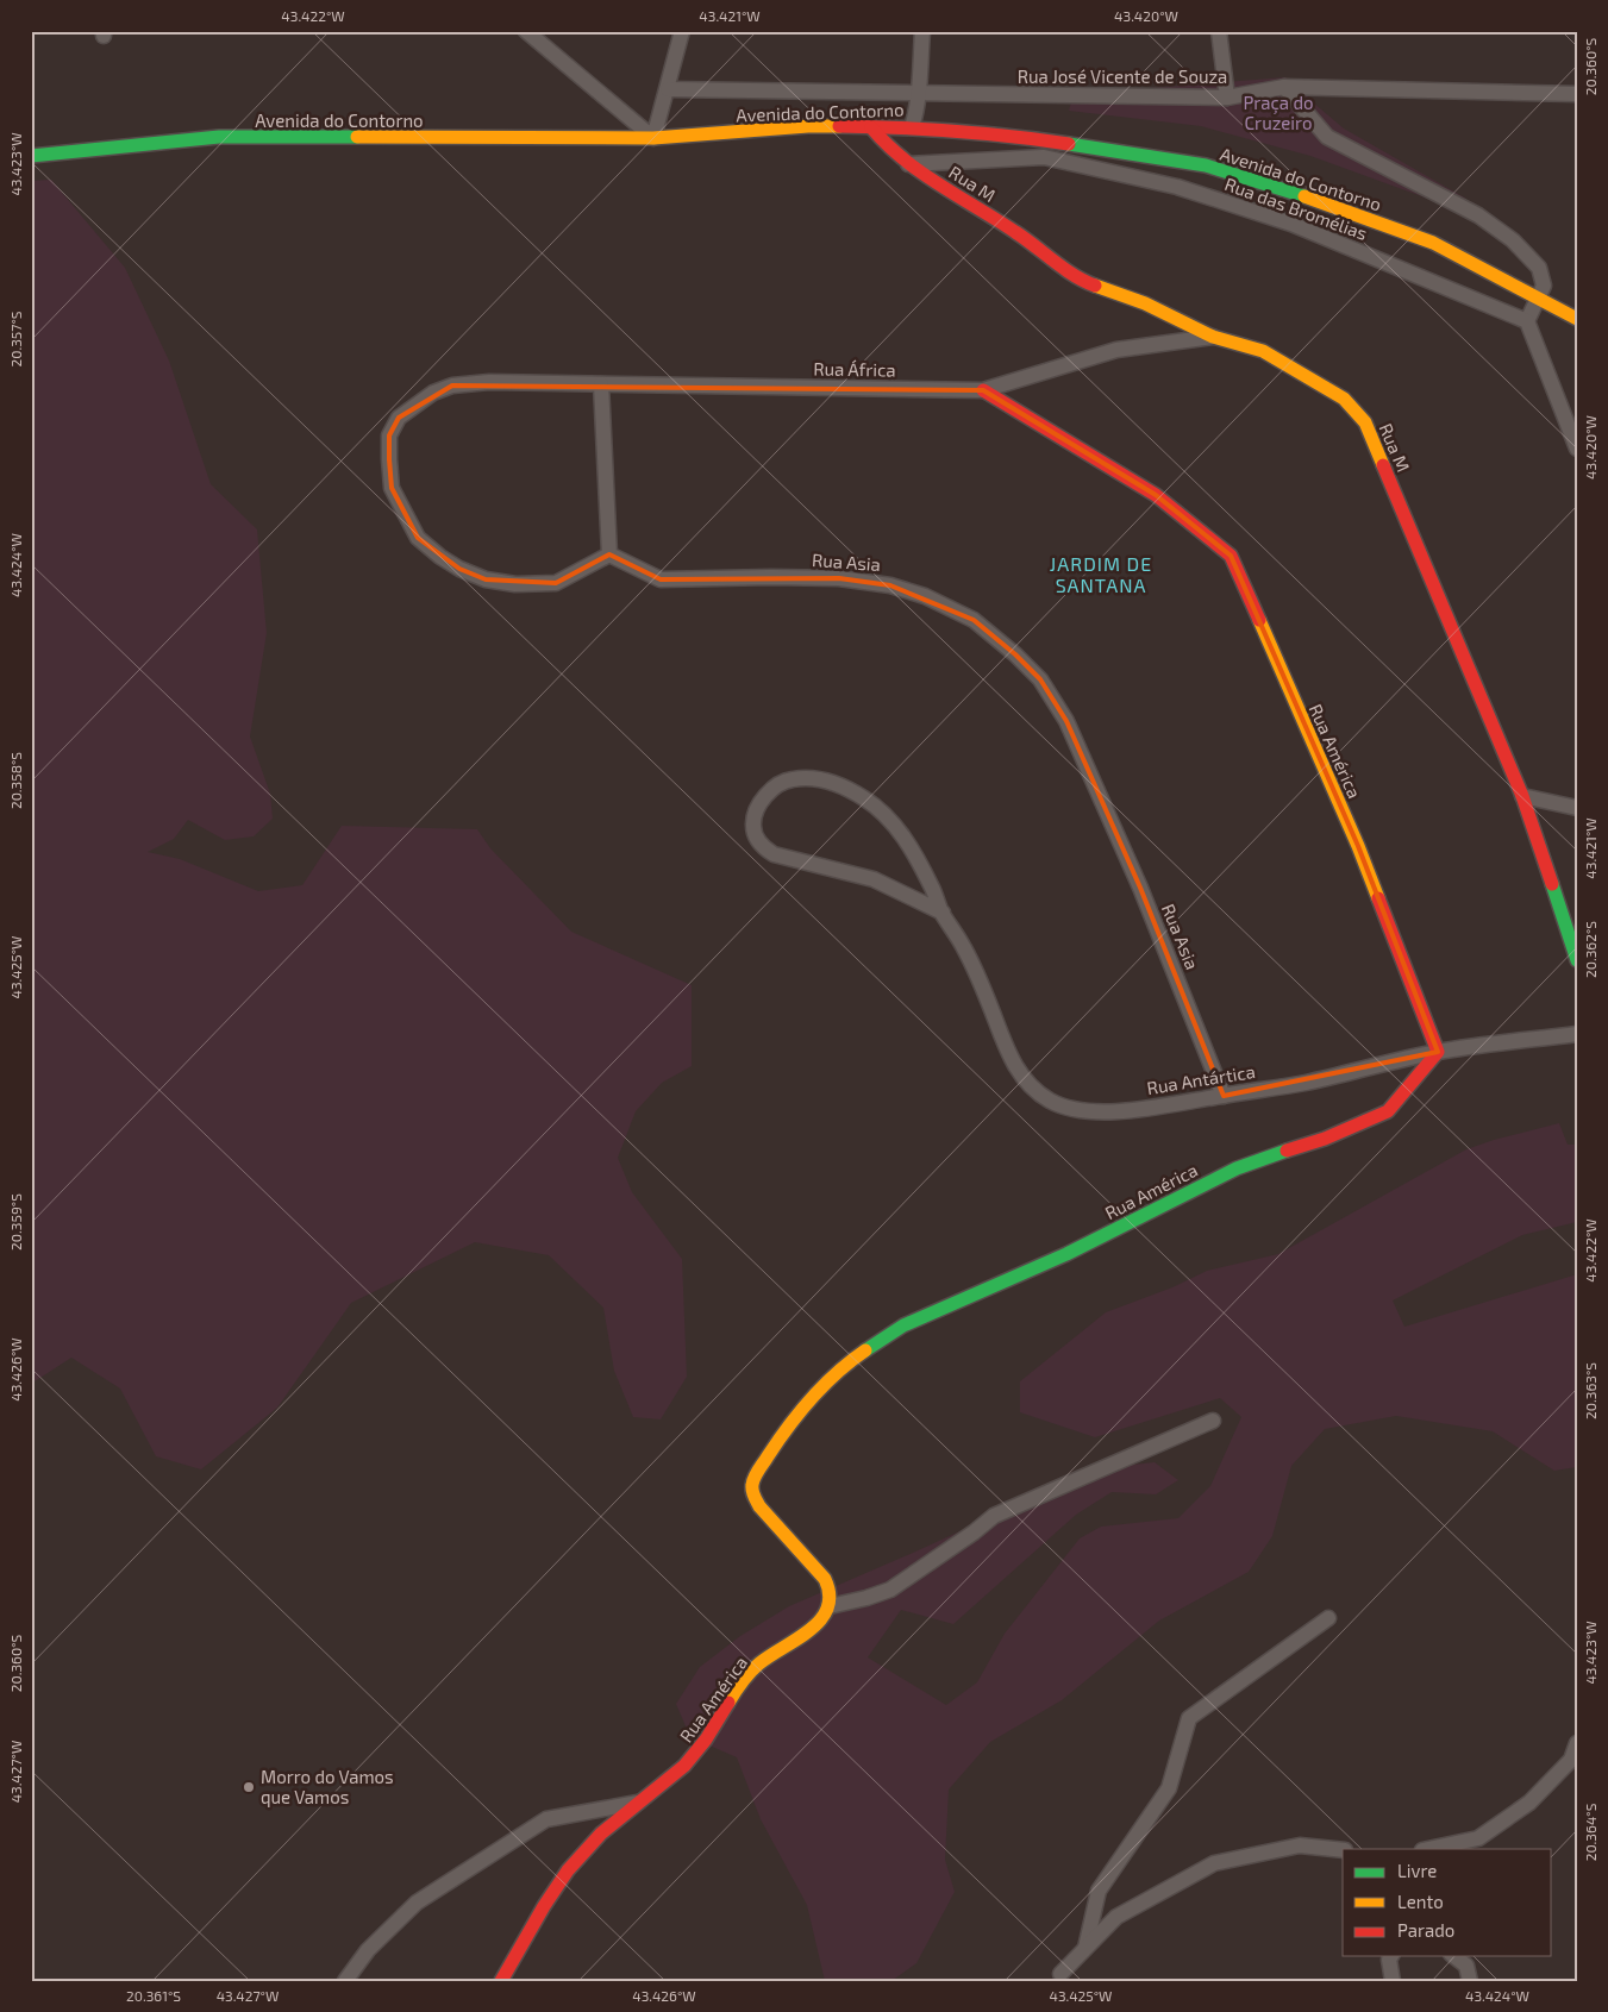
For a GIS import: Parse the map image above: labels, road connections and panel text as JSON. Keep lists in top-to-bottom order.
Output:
{
  "streets": {
    "street": [
      "Rua José Vicente de Souza",
      "Avenida do Contorno",
      "Rua M",
      "Rua das Bromélias",
      "Rua África",
      "Rua Asia",
      "Rua América",
      "Rua Antártica"
    ]
  },
  "crossings": [
    ["Avenida do Contorno", "Rua M"],
    ["Rua M", "Rua das Bromélias"],
    ["Rua M", "Rua África"],
    ["Rua África", "Rua Asia"],
    ["Rua África", "Rua América"],
    ["Rua Asia", "Rua Antártica"],
    ["Rua América", "Rua Antártica"]
  ],
  "districts": ["JARDIM DE SANTANA"],
  "parks": ["Praça do Cruzeiro"],
  "places": ["Morro do Vamos que Vamos"],
  "legend": ["Livre", "Lento", "Parado"],
  "coordinates": [
    "43.422°W",
    "43.421°W",
    "43.420°W",
    "20.360°S",
    "43.423°W",
    "20.357°S",
    "43.424°W",
    "20.358°S",
    "20.362°S",
    "43.425°W",
    "20.359°S",
    "43.426°W",
    "20.363°S",
    "43.427°W",
    "20.364°S",
    "20.361°S"
  ]
}
